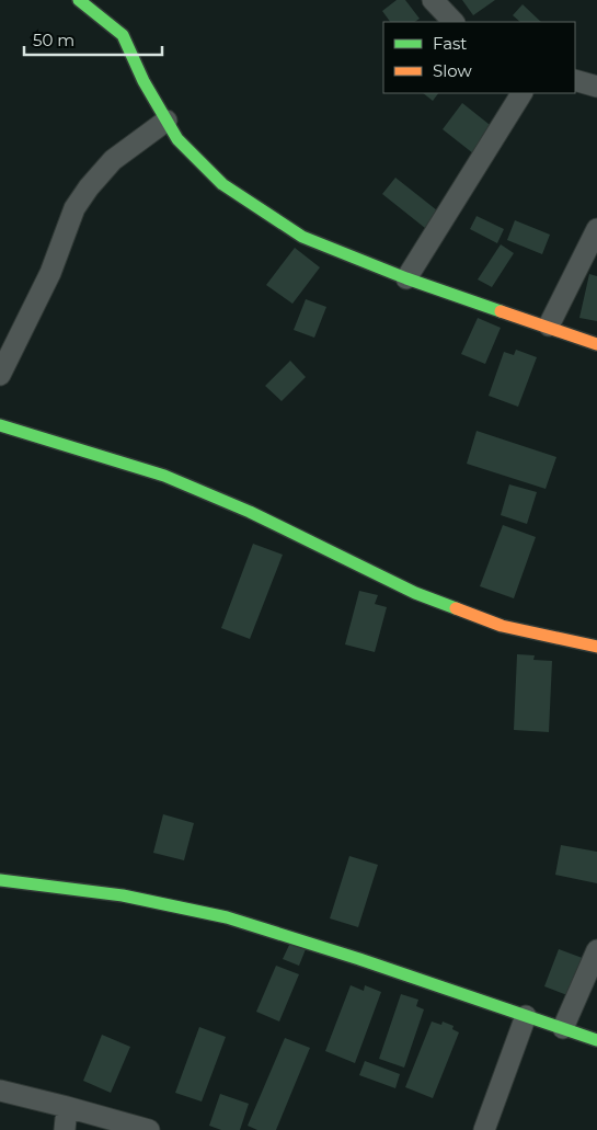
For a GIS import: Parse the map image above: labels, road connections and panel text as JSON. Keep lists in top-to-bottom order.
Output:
{
  "legend": ["Fast", "Slow"],
  "scale_bar": "50 m"
}
